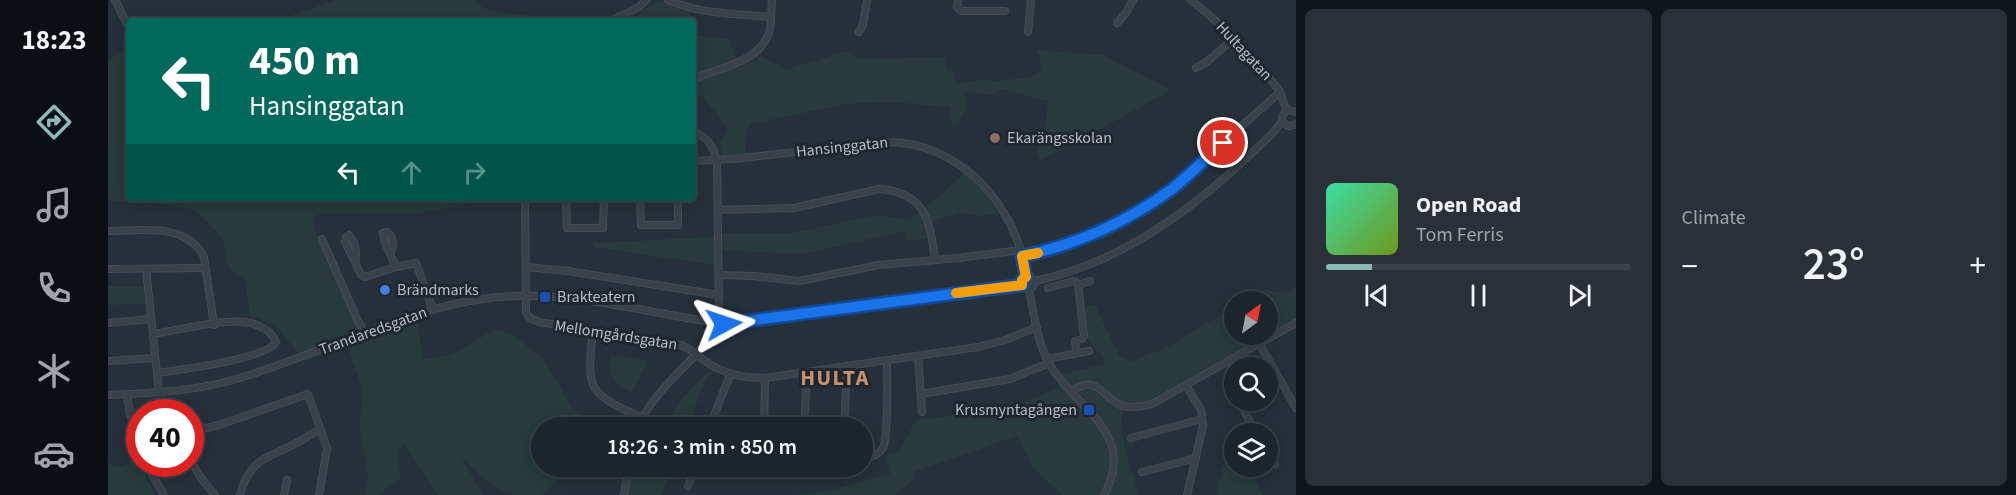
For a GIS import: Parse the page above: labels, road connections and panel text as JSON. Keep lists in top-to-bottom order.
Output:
{
  "streets": {
    "street": [
      "Hultagatan",
      "Hansinggatan",
      "Trandaredsgatan",
      "Mellomgårdsgatan"
    ]
  },
  "crossings": [
    ["Trandaredsgatan", "Mellomgårdsgatan"]
  ],
  "districts": ["HULTA"],
  "places": {
    "other": ["Ekarängsskolan", "Brändmarks"],
    "transit": ["Brakteatern", "Krusmyntagången"]
  },
  "north": "top right",
  "page": {
    "tabs": "18:23",
    "tile": "Climate",
    "turn": ["450 m", "Hansinggatan"],
    "song": ["Open Road", "Tom Ferris"],
    "heat": ["−", "23°", "+"],
    "limit": "40",
    "trip": "18:26 · 3 min · 850 m"
  }
}
